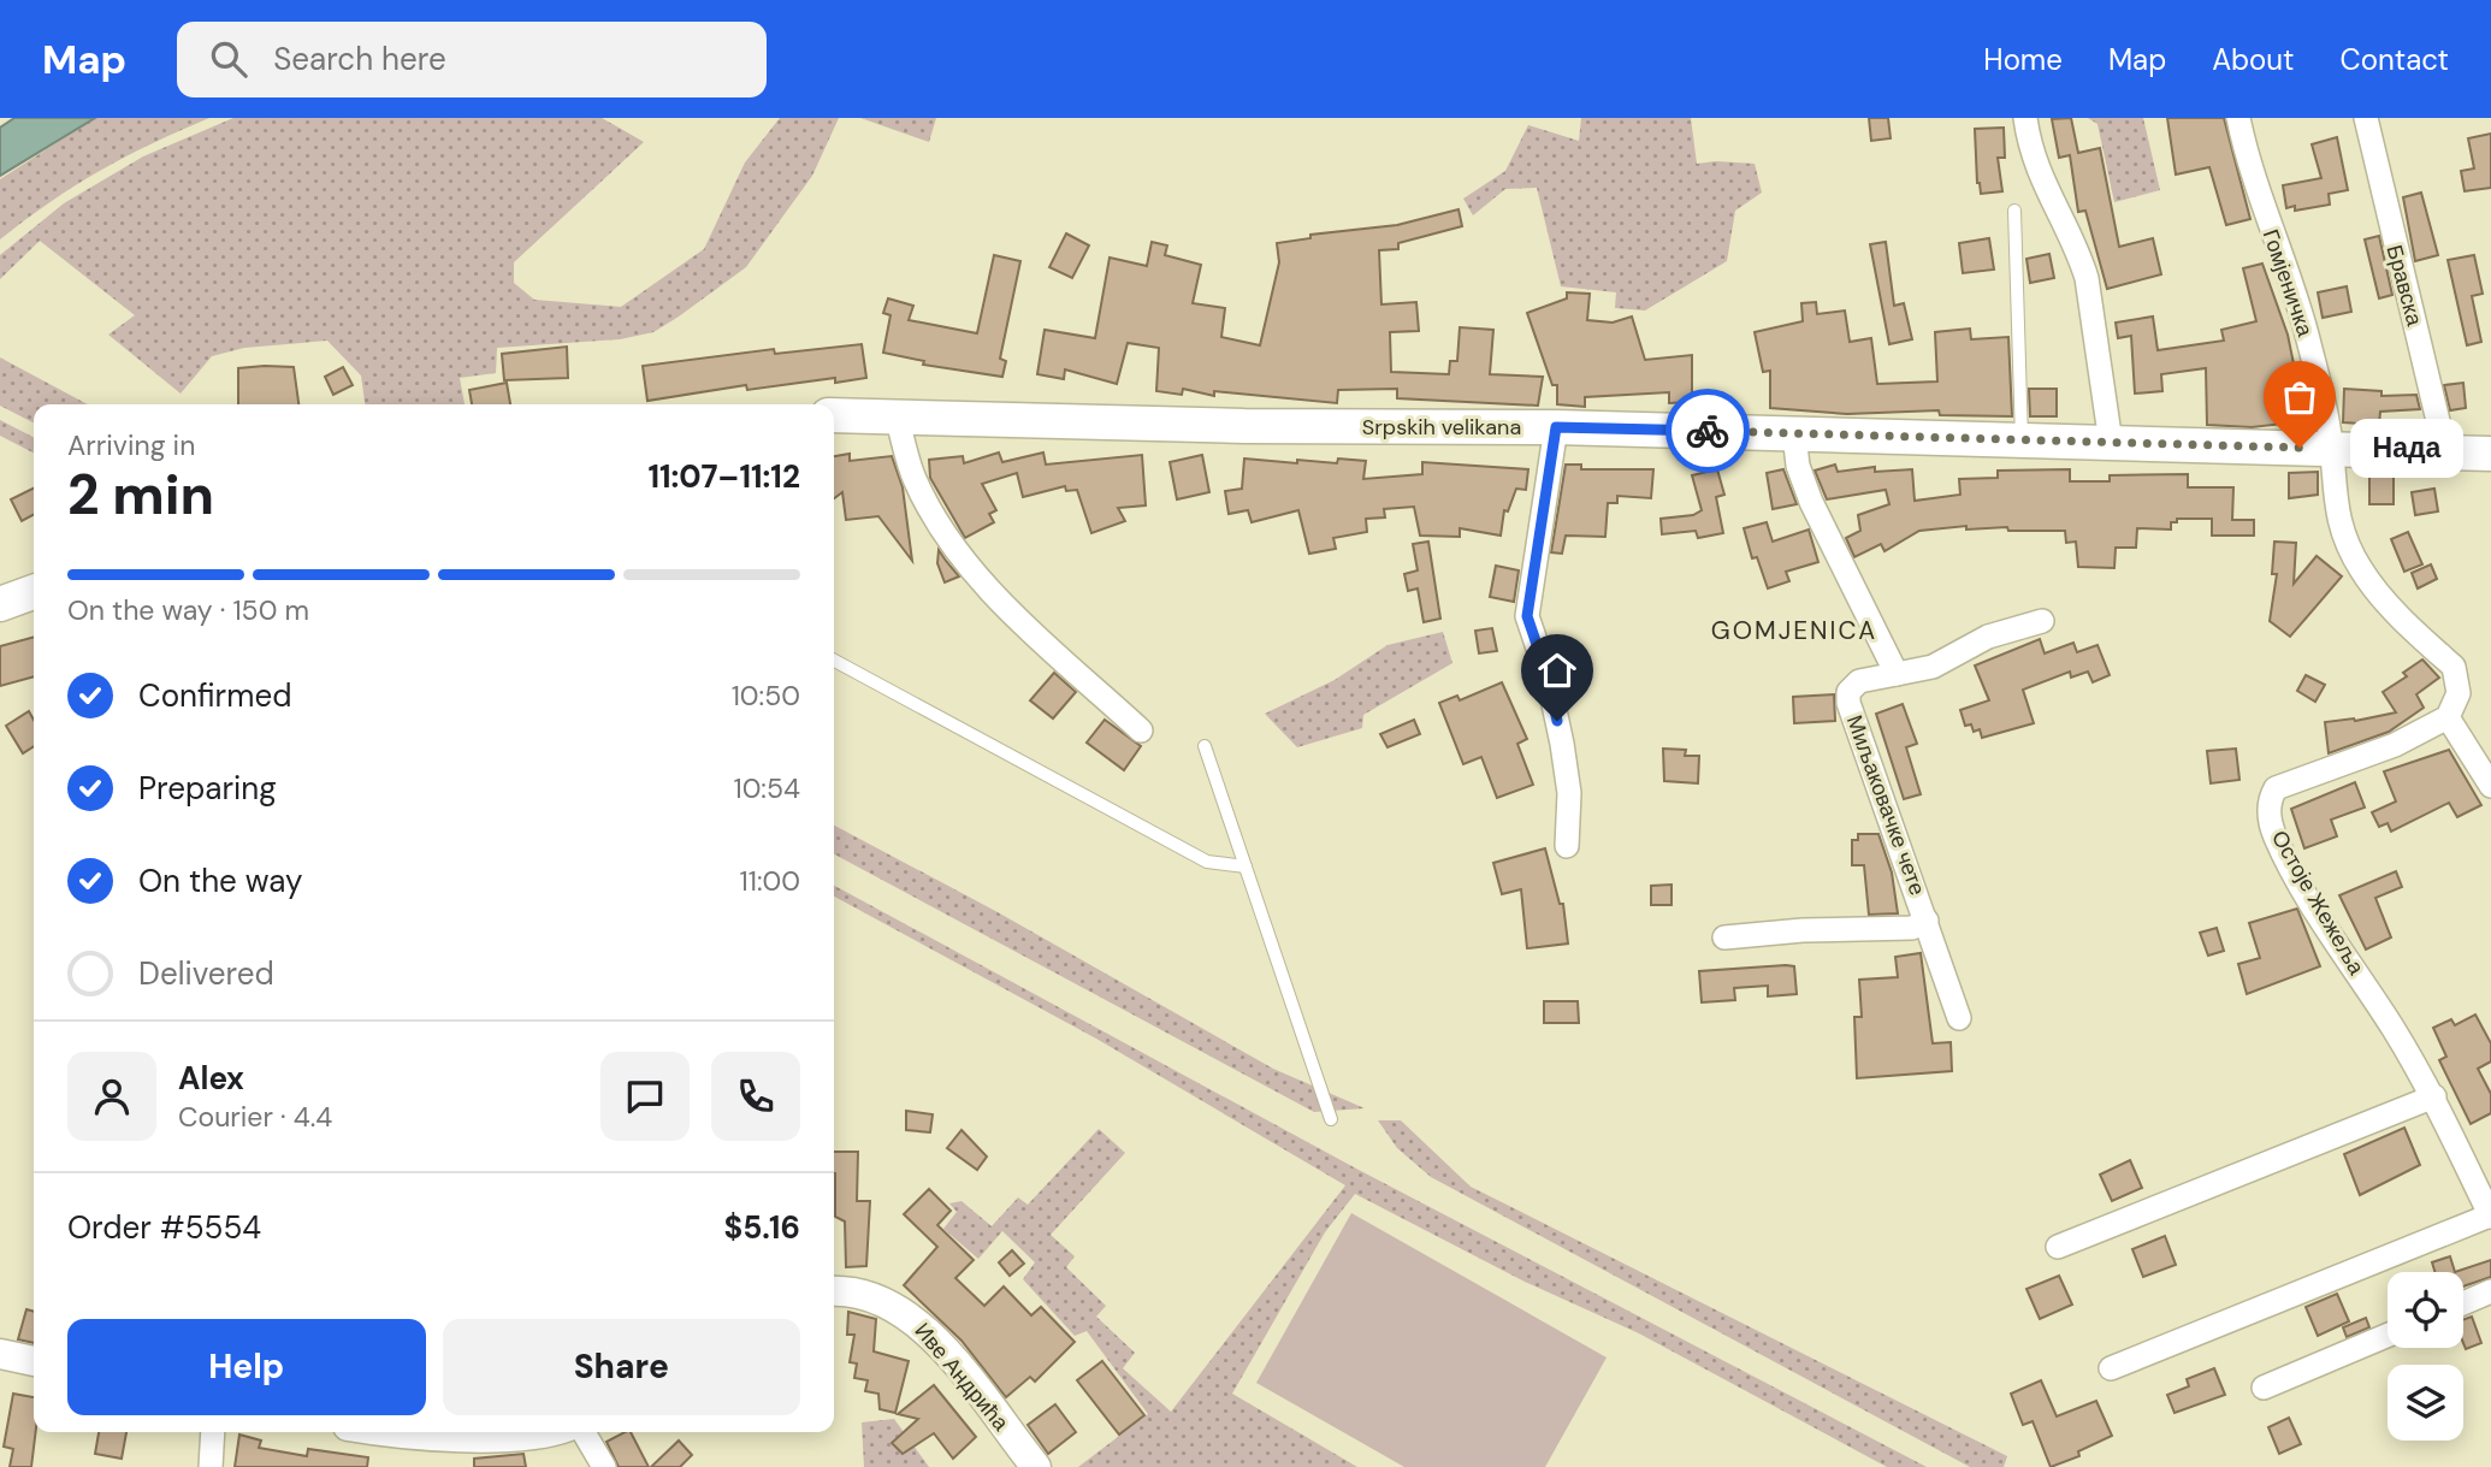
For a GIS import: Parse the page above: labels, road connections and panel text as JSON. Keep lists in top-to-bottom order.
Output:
{
  "streets": {
    "main road": ["Srpskih velikana"],
    "street": [
      "Гомјеничка",
      "Бравска",
      "Миљаковачке чете",
      "Остоје Жежеља",
      "Иве Андрића"
    ]
  },
  "crossings": [
    ["Гомјеничка", "Srpskih velikana"],
    ["Бравска", "Srpskih velikana"]
  ],
  "districts": ["GOMJENICA"],
  "places": ["Нада"],
  "page": {
    "header": "Map",
    "search": "Search here",
    "nav": [
      "Home",
      "Map",
      "About",
      "Contact"
    ],
    "heading": ["2 min", "Arriving in", "11:07–11:12"],
    "panel": [
      "Alex",
      "Courier · 4.4",
      "Order #5554",
      "$5.16"
    ],
    "bubble": "Нада",
    "bar": "On the way · 150 m",
    "list": [
      ["Confirmed", "10:50"],
      ["Preparing", "10:54"],
      ["On the way", "11:00"],
      "Delivered"
    ],
    "buttons": ["Help", "Share"]
  }
}
